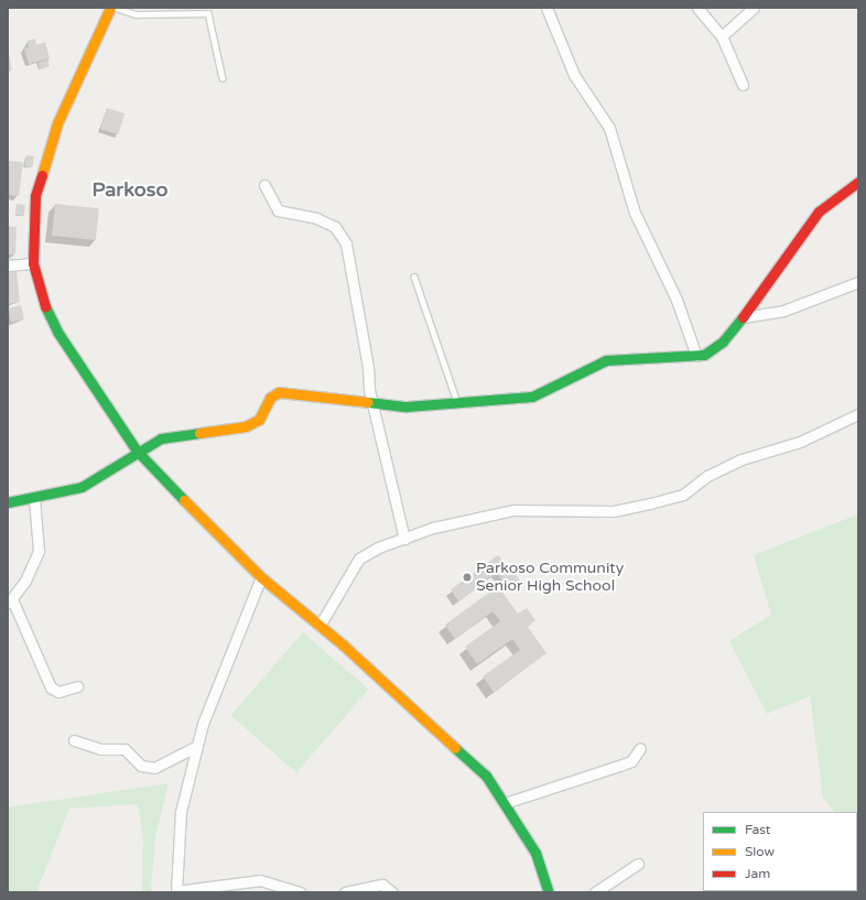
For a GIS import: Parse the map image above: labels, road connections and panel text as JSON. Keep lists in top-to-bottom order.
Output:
{
  "districts": ["Parkoso"],
  "places": ["Parkoso Community Senior High School"],
  "legend": ["Fast", "Slow", "Jam"]
}
